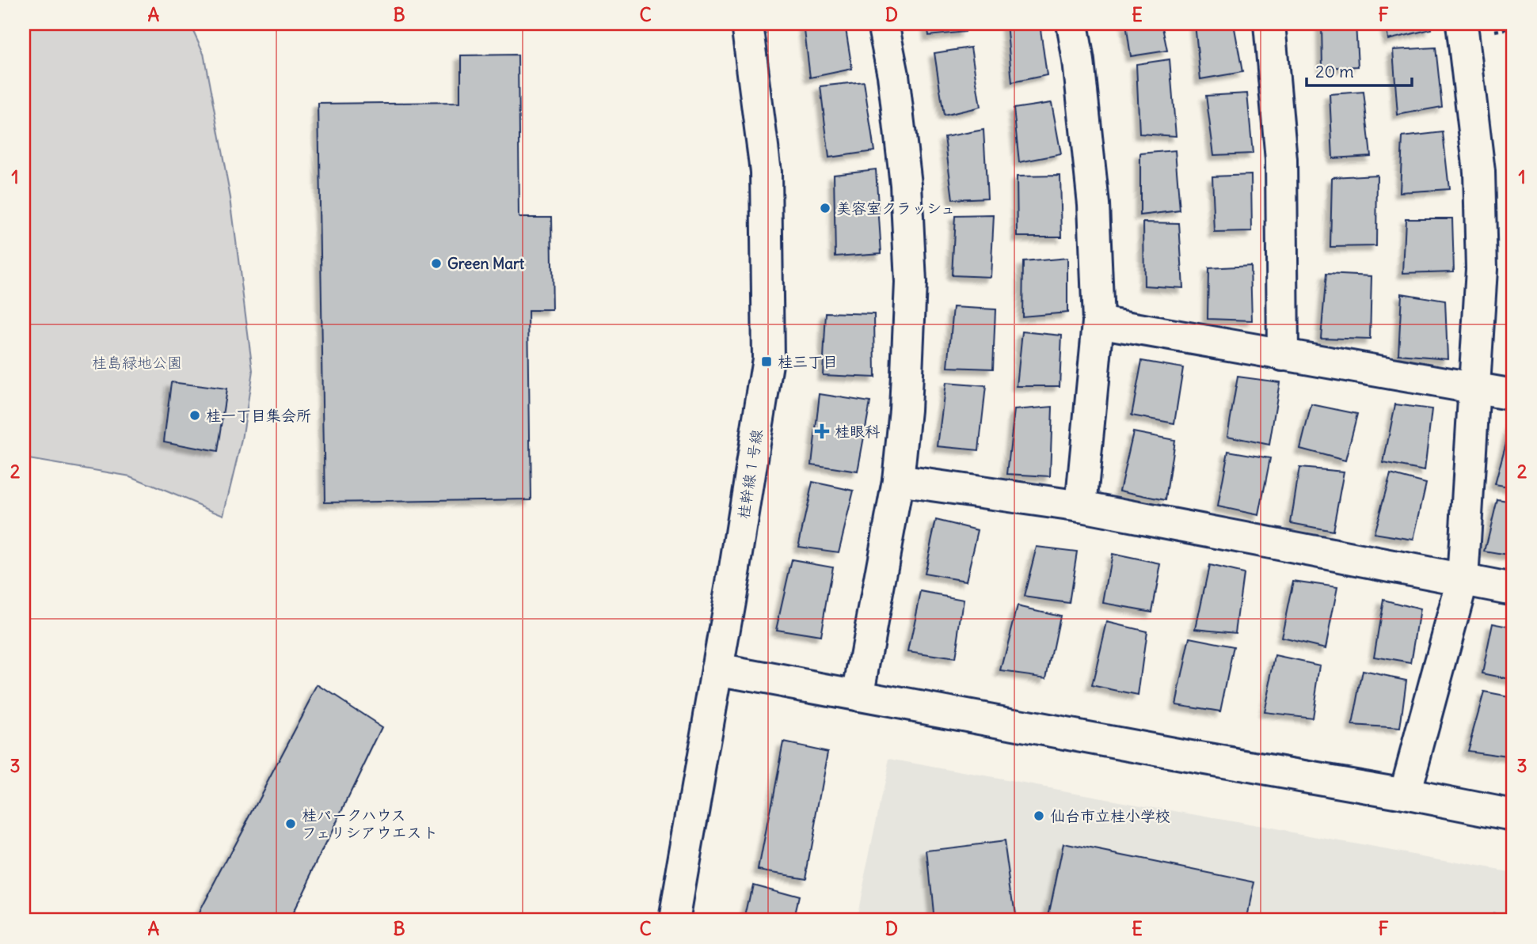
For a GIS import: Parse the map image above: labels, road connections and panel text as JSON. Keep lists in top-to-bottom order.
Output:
{
  "streets": {
    "street": ["桂幹線１号線"]
  },
  "parks": ["桂島緑地公園"],
  "places": {
    "other": [
      "美容室クラッシュ",
      "Green Mart",
      "桂一丁目集会所",
      "仙台市立桂小学校",
      "桂パークハウス フェリシアウエスト"
    ],
    "transit": ["桂三丁目"],
    "health": ["桂眼科"]
  },
  "scale_bar": "20 m",
  "grid": {
    "columns": [
      "A",
      "B",
      "C",
      "D",
      "E",
      "F"
    ],
    "rows": ["1", "2", "3"]
  }
}
